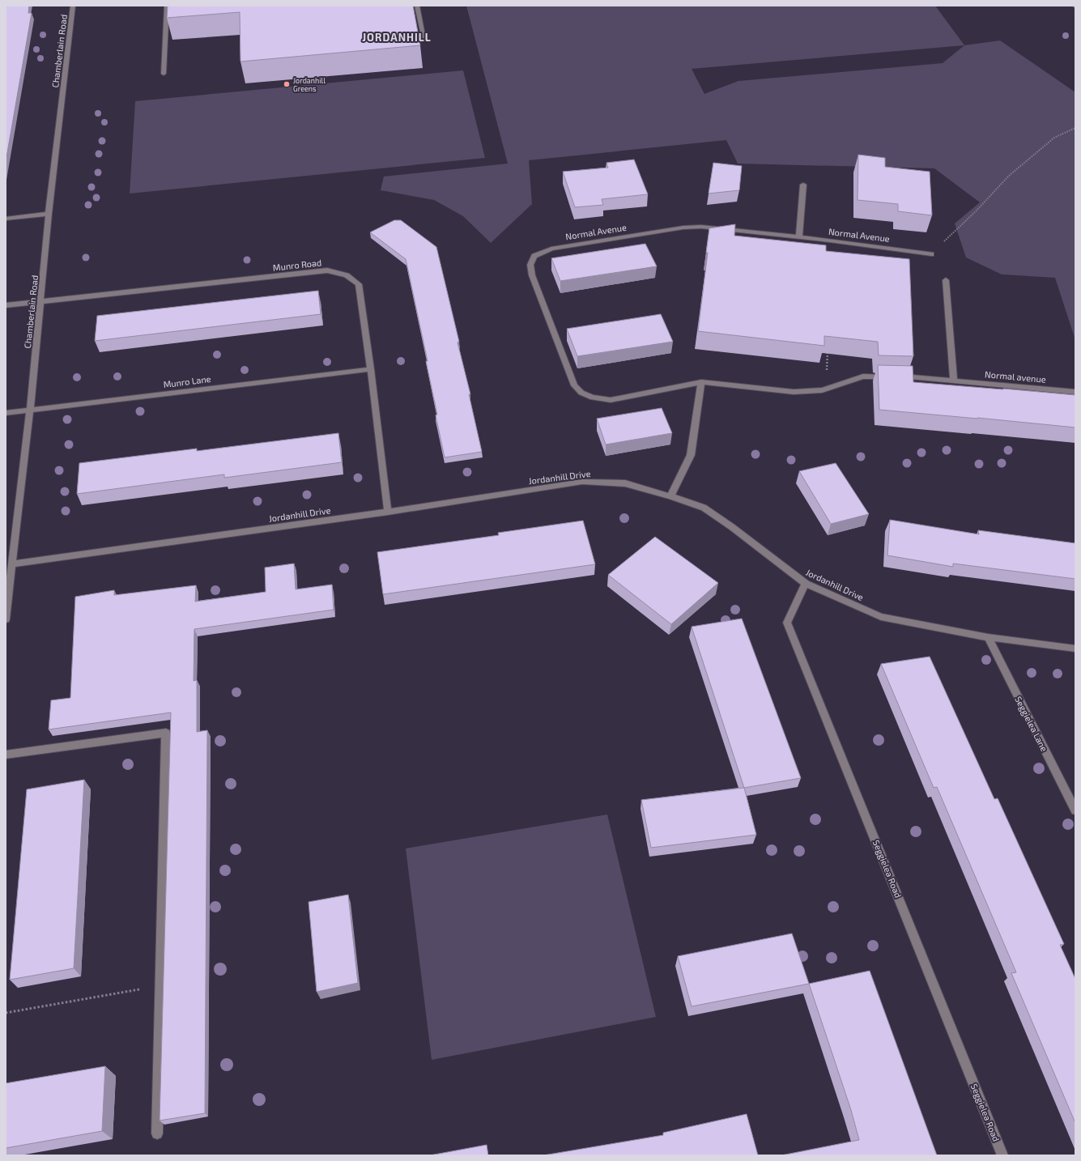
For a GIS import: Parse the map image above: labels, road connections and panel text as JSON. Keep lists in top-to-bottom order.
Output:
{
  "streets": {
    "street": [
      "Chamberlain Road",
      "Normal Avenue",
      "Munro Road",
      "Normal avenue",
      "Munro Lane",
      "Jordanhill Drive",
      "Seggielea Lane",
      "Seggielea Road"
    ]
  },
  "crossings": [
    ["Chamberlain Road", "Munro Road"],
    ["Chamberlain Road", "Munro Lane"],
    ["Chamberlain Road", "Jordanhill Drive"],
    ["Normal Avenue", "Normal avenue"],
    ["Munro Road", "Munro Lane"],
    ["Munro Road", "Jordanhill Drive"],
    ["Jordanhill Drive", "Seggielea Lane"],
    ["Jordanhill Drive", "Seggielea Road"]
  ],
  "districts": ["JORDANHILL"],
  "places": ["Jordanhill Greens"]
}
